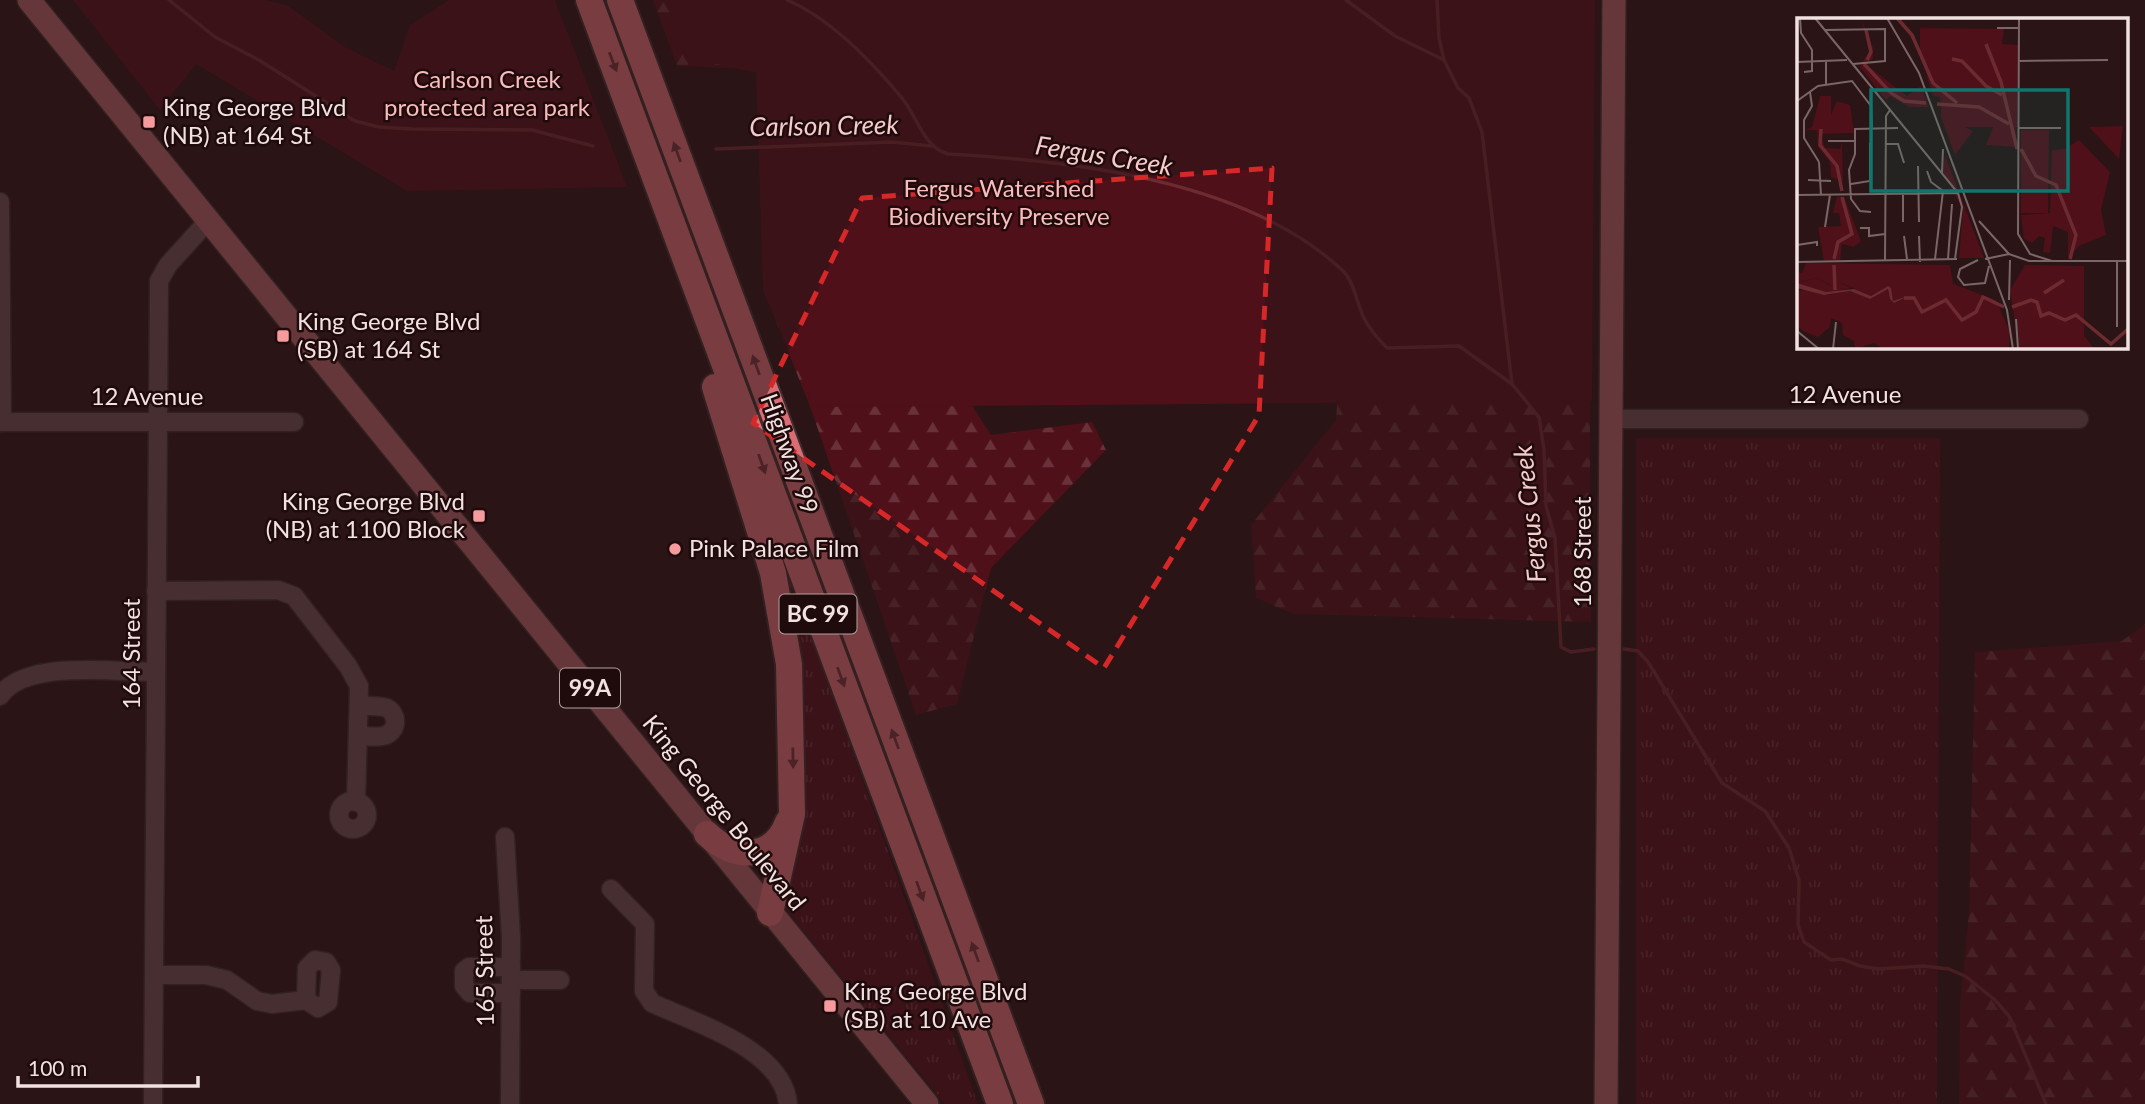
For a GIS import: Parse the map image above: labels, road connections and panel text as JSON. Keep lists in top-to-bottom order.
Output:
{
  "streets": {
    "highway": ["Highway 99", "BC 99"],
    "main road": ["168 Street", "99A", "King George Boulevard"],
    "street": ["12 Avenue", "164 Street", "165 Street"]
  },
  "crossings": [
    ["12 Avenue", "168 Street"],
    ["12 Avenue", "164 Street"],
    ["164 Street", "King George Boulevard"]
  ],
  "water": ["Carlson Creek", "Fergus Creek"],
  "parks": ["Carlson Creek protected area park", "Fergus Watershed Biodiversity Preserve"],
  "places": {
    "transit": [
      "King George Blvd (NB) at 164 St",
      "King George Blvd (SB) at 164 St",
      "King George Blvd (NB) at 1100 Block",
      "King George Blvd (SB) at 10 Ave"
    ],
    "other": ["Pink Palace Film"]
  },
  "scale_bar": "100 m"
}
